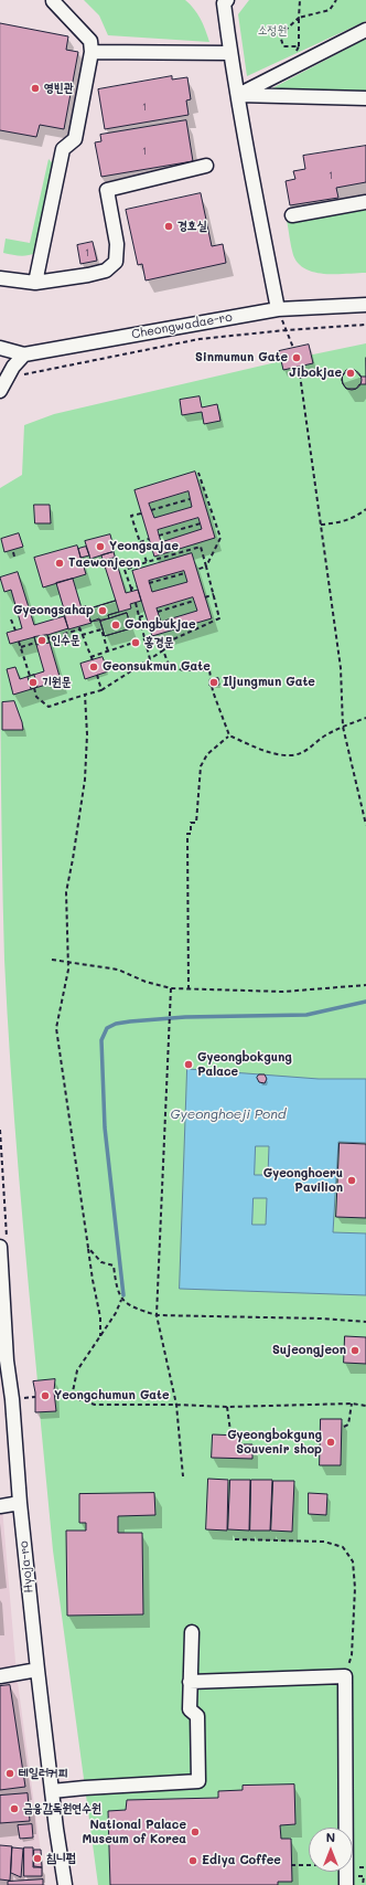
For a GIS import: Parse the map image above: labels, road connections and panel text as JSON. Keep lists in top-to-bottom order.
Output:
{
  "streets": {
    "street": ["Cheongwadae-ro", "Hyoja-ro"]
  },
  "water": ["Gyeonghoeji Pond"],
  "parks": ["소정원"],
  "places": [
    "영빈관",
    "경호실",
    "Sinmumun Gate",
    "Jibokjae",
    "Yeongsajae",
    "Taewonjeon",
    "Gyeongsahap",
    "Gongbukjae",
    "인수문",
    "홍경문",
    "Geonsukmun Gate",
    "기원문",
    "Iljungmun Gate",
    "Gyeongbokgung Palace",
    "Gyeonghoeru Pavilion",
    "Sujeongjeon",
    "Yeongchumun Gate",
    "Gyeongbokgung Souvenir shop",
    "테일러커피",
    "금융감독원연수원",
    "National Palace Museum of Korea",
    "침니펍",
    "Ediya Coffee"
  ],
  "house_numbers": [
    "1",
    "1",
    "1",
    "1"
  ],
  "north": "top"
}
